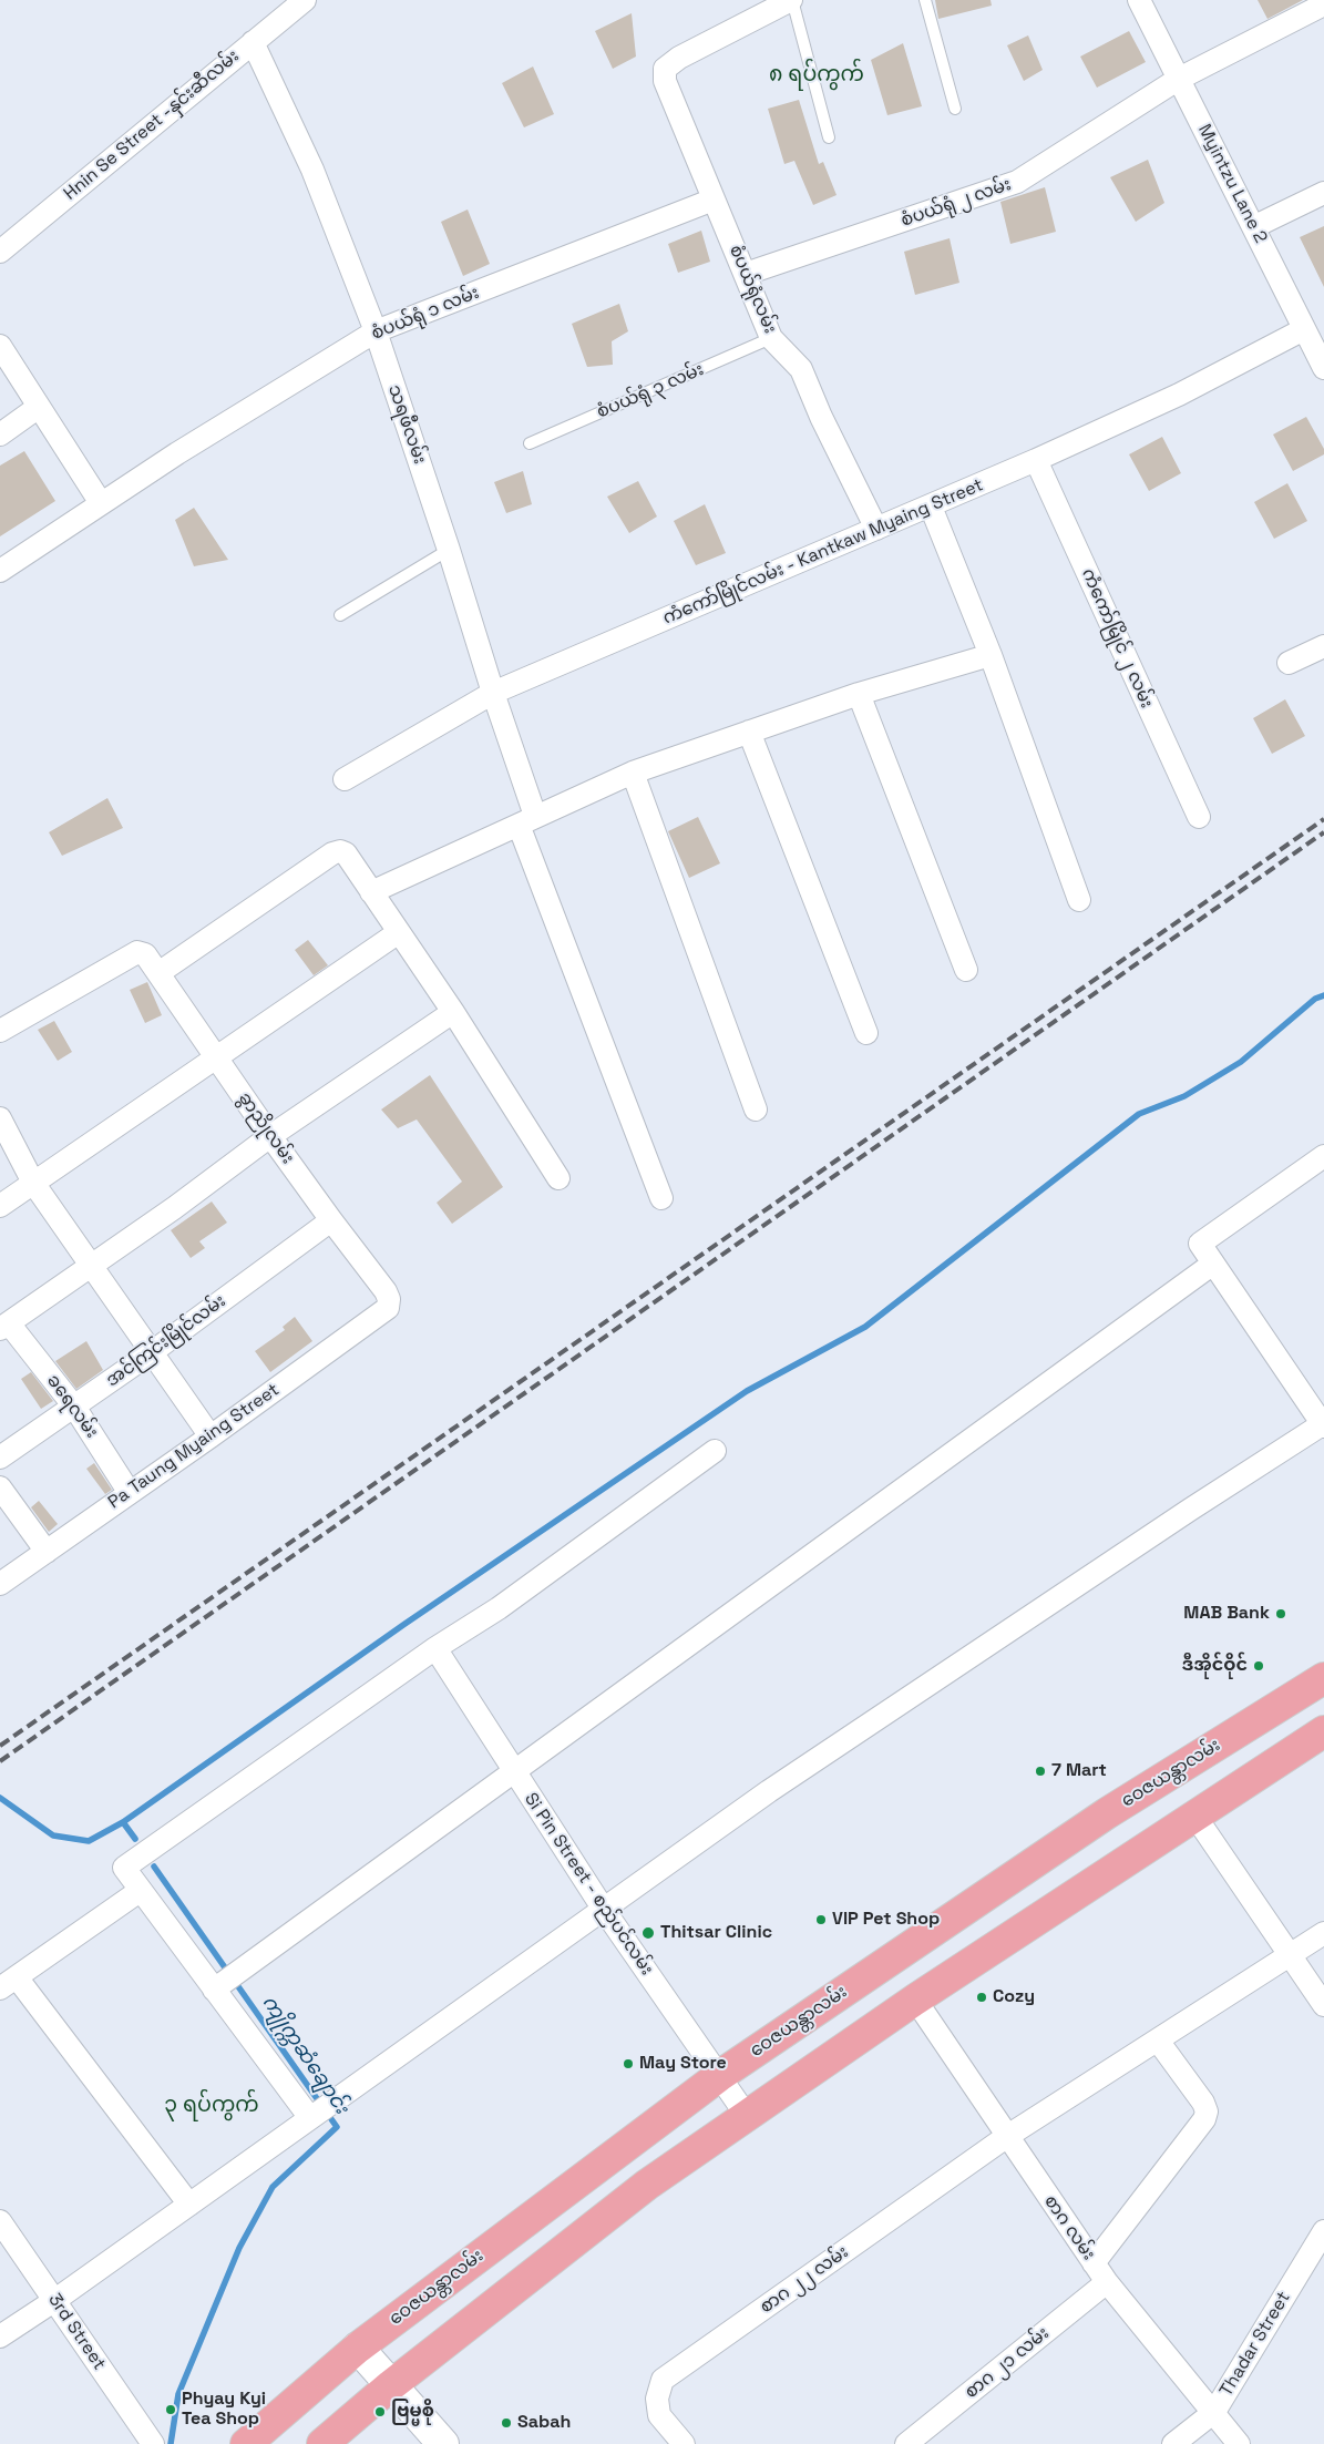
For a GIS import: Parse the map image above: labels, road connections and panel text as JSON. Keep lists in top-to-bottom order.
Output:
{
  "streets": {
    "main road": ["ဝေဇယန္တာလမ်း"],
    "street": [
      "Hnin Se Street -နှင်းဆီလမ်း",
      "Myintzu Lane 2",
      "စံပယ်ရုံ ၂ လမ်း",
      "စံပယ်ရုံလမ်း",
      "စံပယ်ရုံ ၁ လမ်း",
      "သရဖီလမ်း",
      "ကံကော်မြိုင်လမ်း - Kantkaw Myaing Street",
      "ကံကော်မြိုင် ၂ လမ်း",
      "ခွာညိုလမ်း",
      "အင်ကြင်းမြိုင်လမ်း",
      "ခရေလမ်း",
      "Pa Taung Myaing Street",
      "Si Pin Street - စည်ပင်လမ်း",
      "စာဂ လမ်း",
      "စာဂ ၂၂ လမ်း",
      "3rd Street",
      "Thadar Street",
      "စာဂ ၂၁ လမ်း"
    ],
    "lane": ["စံပယ်ရုံ ၃ လမ်း"]
  },
  "crossings": [
    ["Hnin Se Street -နှင်းဆီလမ်း", "သရဖီလမ်း"],
    ["Myintzu Lane 2", "စံပယ်ရုံ ၂ လမ်း"],
    ["Myintzu Lane 2", "ကံကော်မြိုင်လမ်း - Kantkaw Myaing Street"],
    ["စံပယ်ရုံ ၂ လမ်း", "စံပယ်ရုံလမ်း"],
    ["စံပယ်ရုံလမ်း", "စံပယ်ရုံ ၁ လမ်း"],
    ["စံပယ်ရုံလမ်း", "စံပယ်ရုံ ၃ လမ်း"],
    ["စံပယ်ရုံလမ်း", "ကံကော်မြိုင်လမ်း - Kantkaw Myaing Street"],
    ["စံပယ်ရုံ ၁ လမ်း", "သရဖီလမ်း"],
    ["သရဖီလမ်း", "ကံကော်မြိုင်လမ်း - Kantkaw Myaing Street"],
    ["ကံကော်မြိုင်လမ်း - Kantkaw Myaing Street", "ကံကော်မြိုင် ၂ လမ်း"],
    ["ခွာညိုလမ်း", "အင်ကြင်းမြိုင်လမ်း"],
    ["ခွာညိုလမ်း", "Pa Taung Myaing Street"],
    ["အင်ကြင်းမြိုင်လမ်း", "ခရေလမ်း"],
    ["ခရေလမ်း", "Pa Taung Myaing Street"],
    ["ဝေဇယန္တာလမ်း", "Si Pin Street - စည်ပင်လမ်း"],
    ["စာဂ လမ်း", "စာဂ ၂၂ လမ်း"],
    ["စာဂ လမ်း", "Thadar Street"],
    ["စာဂ လမ်း", "စာဂ ၂၁ လမ်း"]
  ],
  "districts": ["၈ ရပ်ကွက်", "၃ ရပ်ကွက်"],
  "water": ["ကျိုက္ကဆံချောင်း"],
  "places": [
    "MAB Bank",
    "ဒီအိုင်ဝိုင်",
    "7 Mart",
    "VIP Pet Shop",
    "Thitsar Clinic",
    "Cozy",
    "May Store",
    "Phyay Kyi Tea Shop",
    "ဗြမ္မစို",
    "Sabah"
  ]
}
